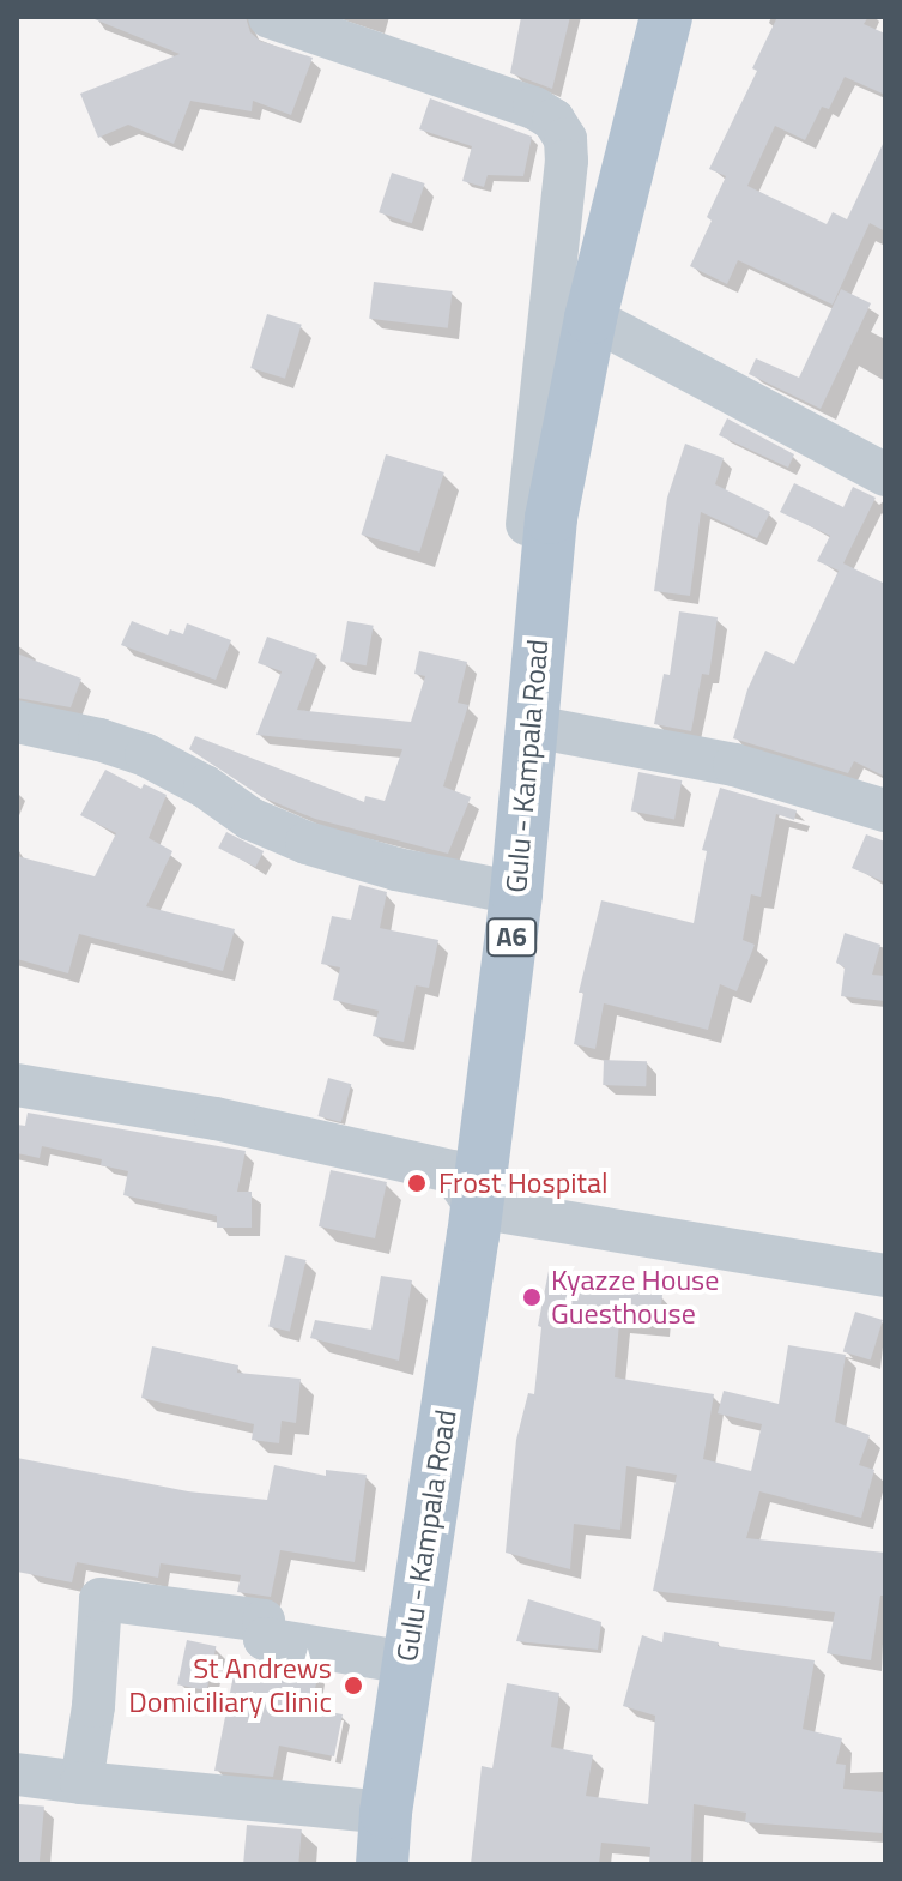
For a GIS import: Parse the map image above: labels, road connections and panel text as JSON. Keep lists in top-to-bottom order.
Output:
{
  "streets": {
    "main road": ["Gulu - Kampala Road", "A6"]
  },
  "places": ["Frost Hospital", "Kyazze House Guesthouse", "St Andrews Domiciliary Clinic"]
}
